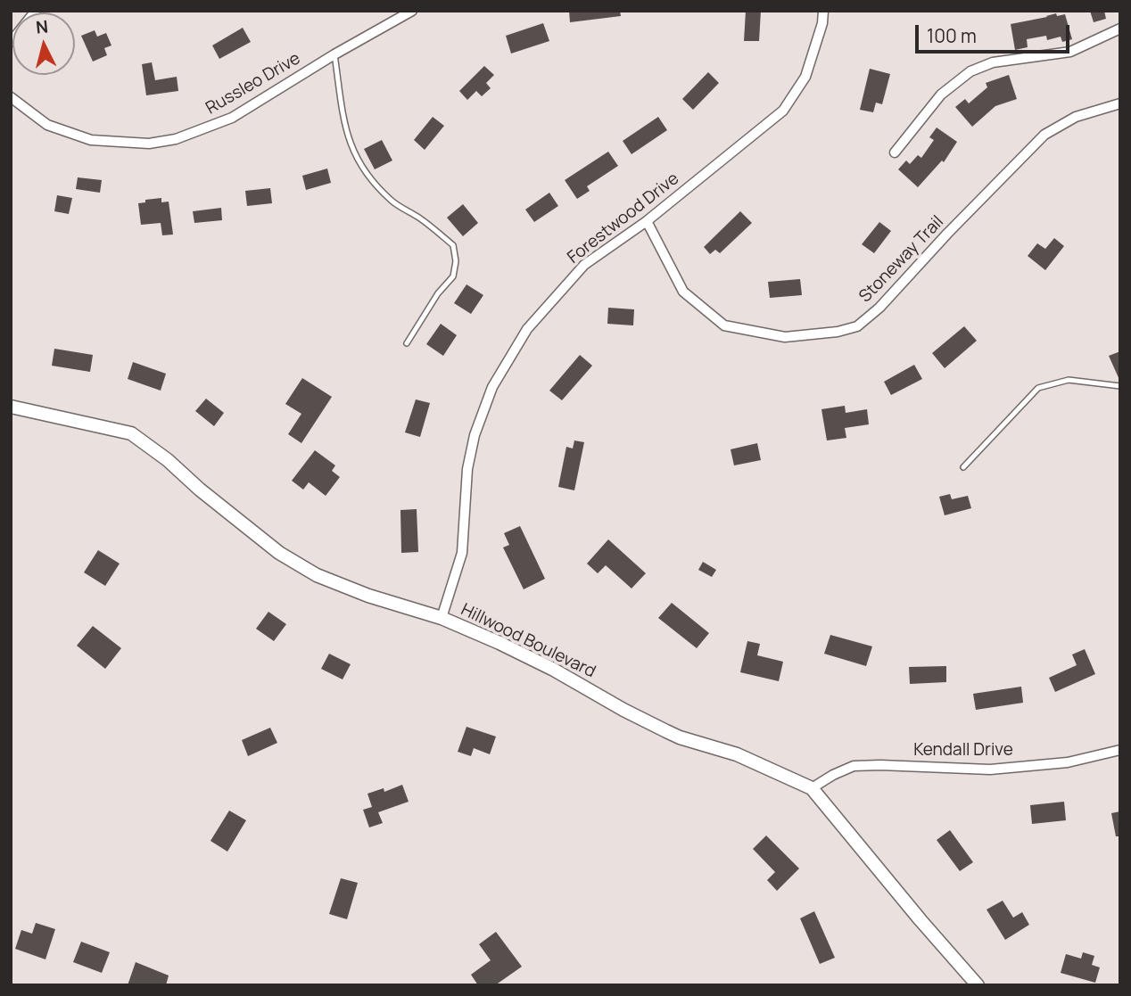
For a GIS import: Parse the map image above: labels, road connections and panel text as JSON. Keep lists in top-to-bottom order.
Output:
{
  "streets": {
    "street": [
      "Russleo Drive",
      "Forestwood Drive",
      "Stoneway Trail",
      "Hillwood Boulevard",
      "Kendall Drive"
    ]
  },
  "crossings": [
    ["Forestwood Drive", "Stoneway Trail"],
    ["Forestwood Drive", "Hillwood Boulevard"],
    ["Hillwood Boulevard", "Kendall Drive"]
  ],
  "scale_bar": "100 m",
  "north": "top"
}
